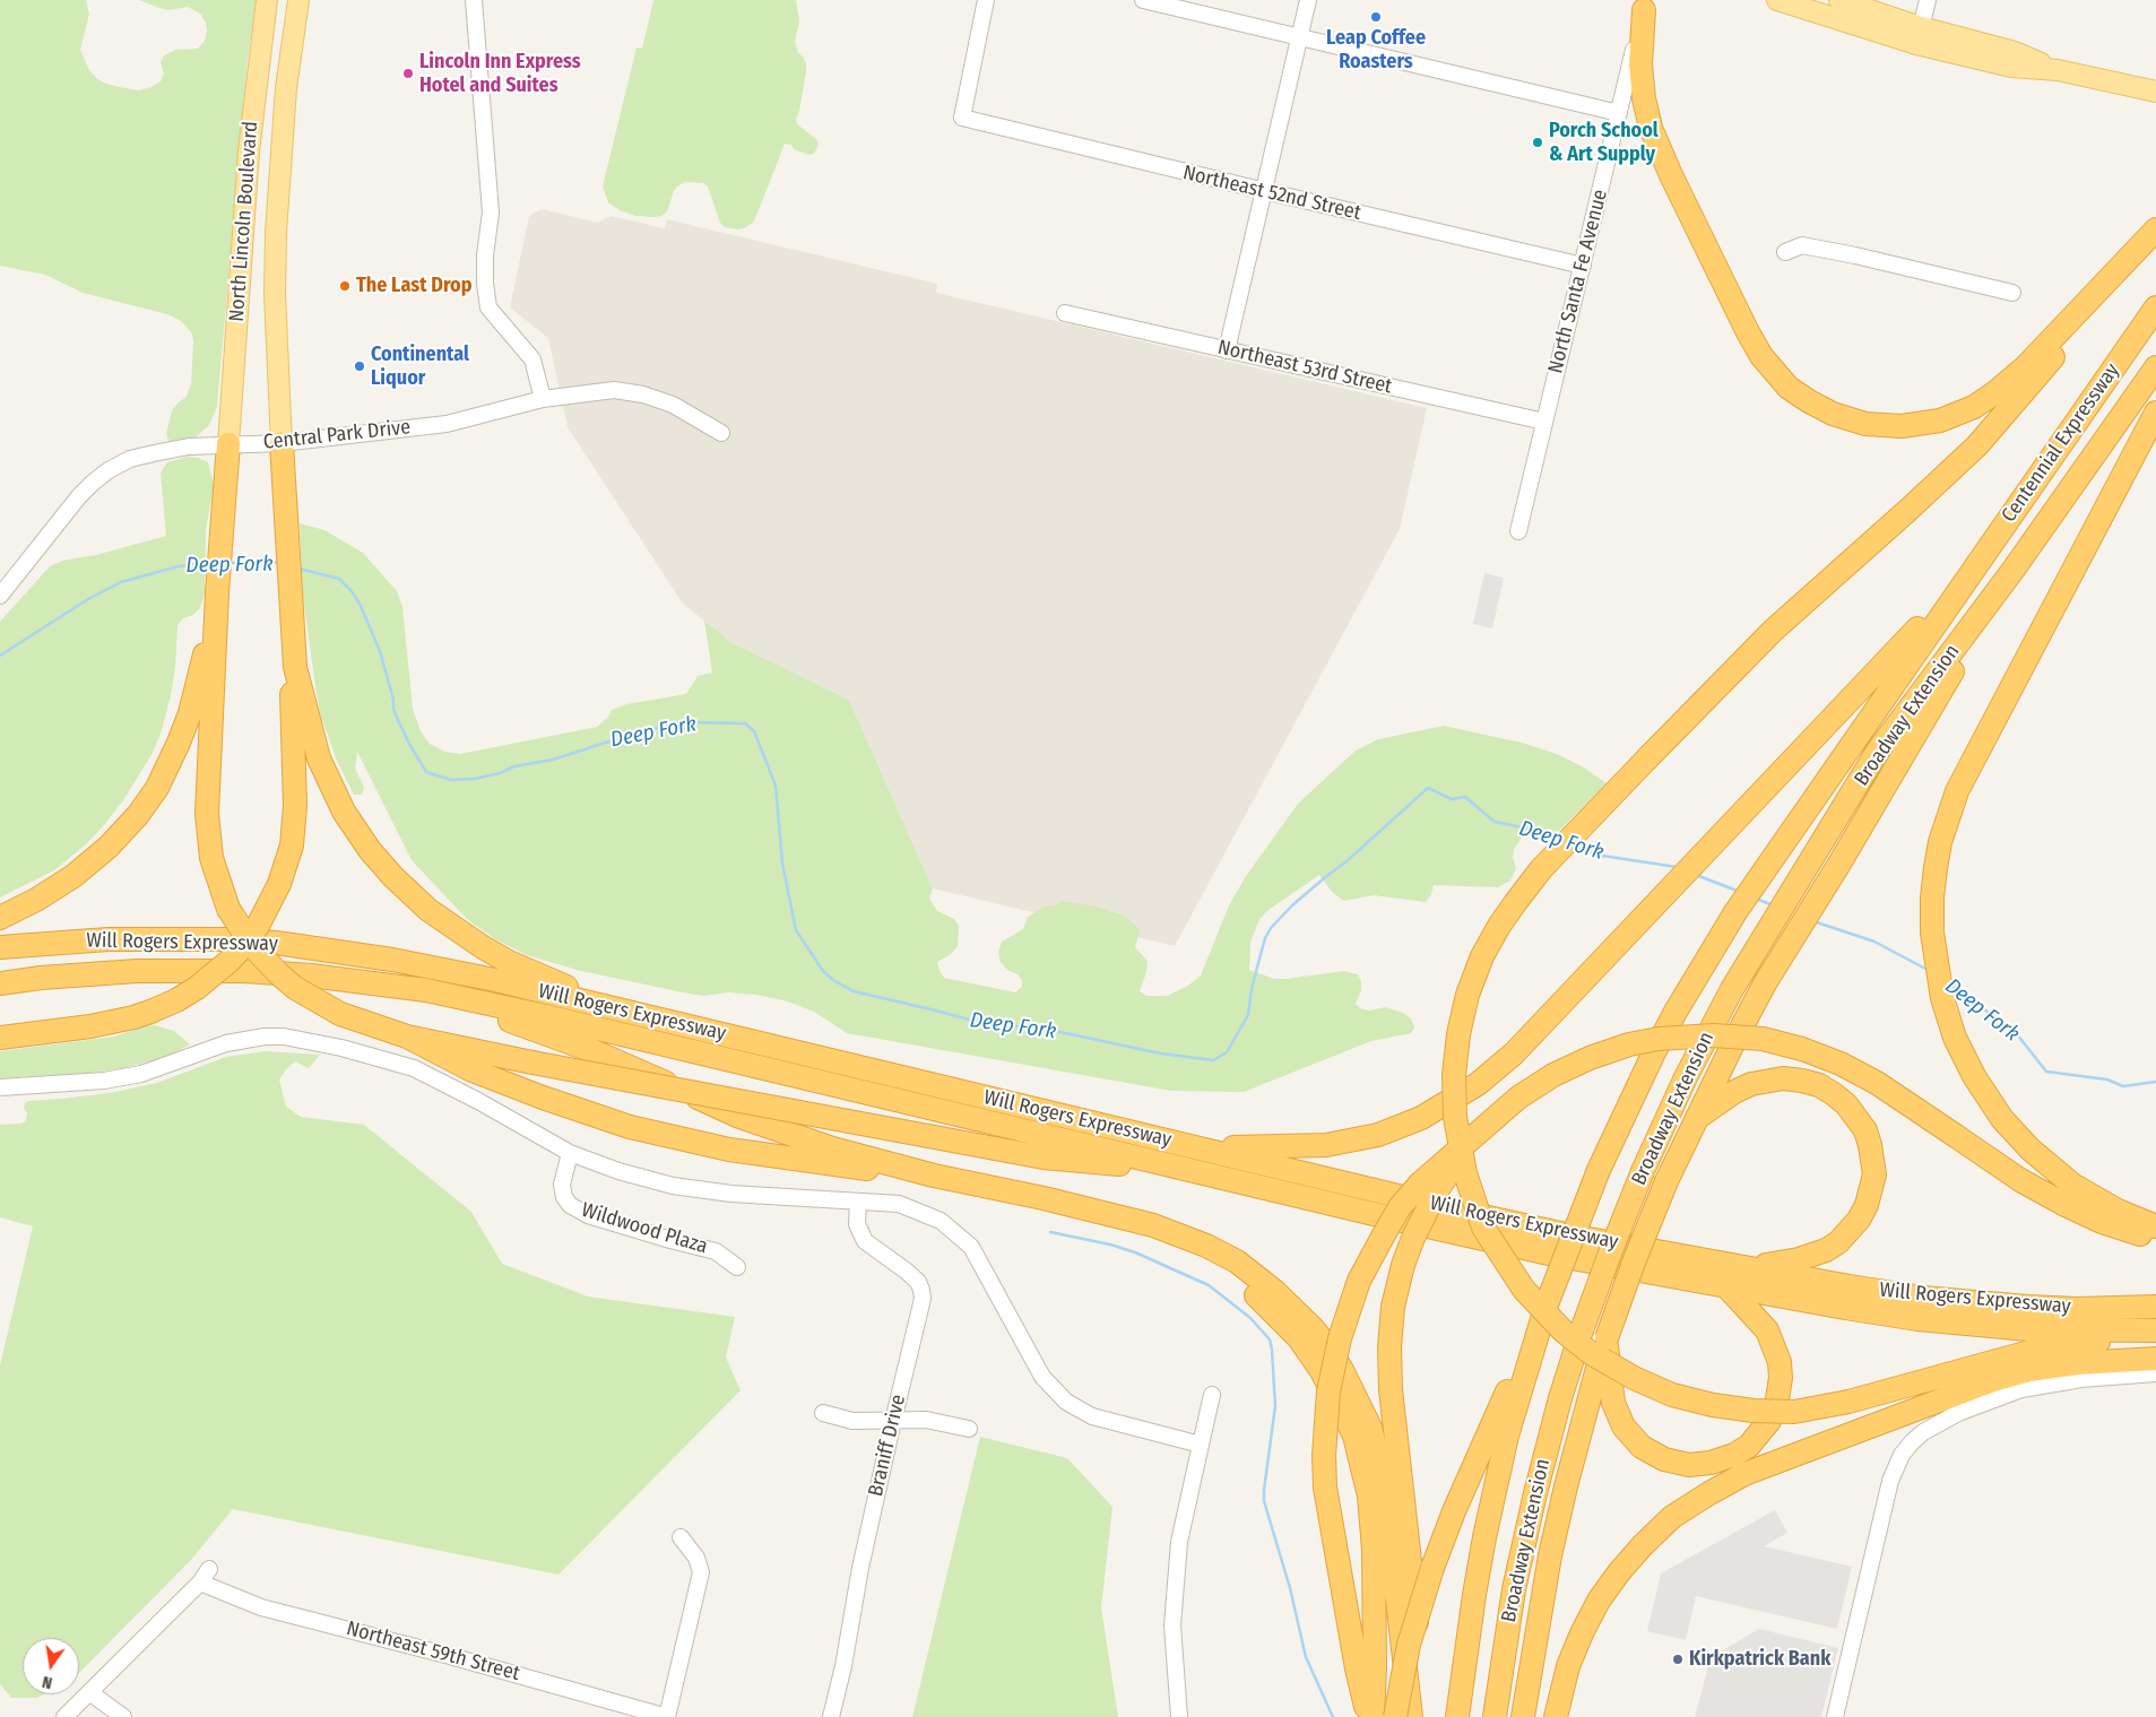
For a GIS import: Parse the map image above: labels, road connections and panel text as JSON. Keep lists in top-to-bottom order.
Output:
{
  "streets": {
    "highway": ["Centennial Expressway", "Broadway Extension", "Will Rogers Expressway"],
    "main road": ["North Lincoln Boulevard"],
    "street": [
      "Northeast 52nd Street",
      "North Santa Fe Avenue",
      "Northeast 53rd Street",
      "Central Park Drive",
      "Wildwood Plaza",
      "Braniff Drive",
      "Northeast 59th Street"
    ]
  },
  "crossings": [
    ["Northeast 52nd Street", "North Santa Fe Avenue"],
    ["North Lincoln Boulevard", "Central Park Drive"],
    ["North Santa Fe Avenue", "Northeast 53rd Street"],
    ["Centennial Expressway", "Broadway Extension"]
  ],
  "water": ["Deep Fork"],
  "places": [
    "Leap Coffee Roasters",
    "Lincoln Inn Express Hotel and Suites",
    "Porch School & Art Supply",
    "The Last Drop",
    "Continental Liquor",
    "Kirkpatrick Bank"
  ],
  "north": "bottom"
}
